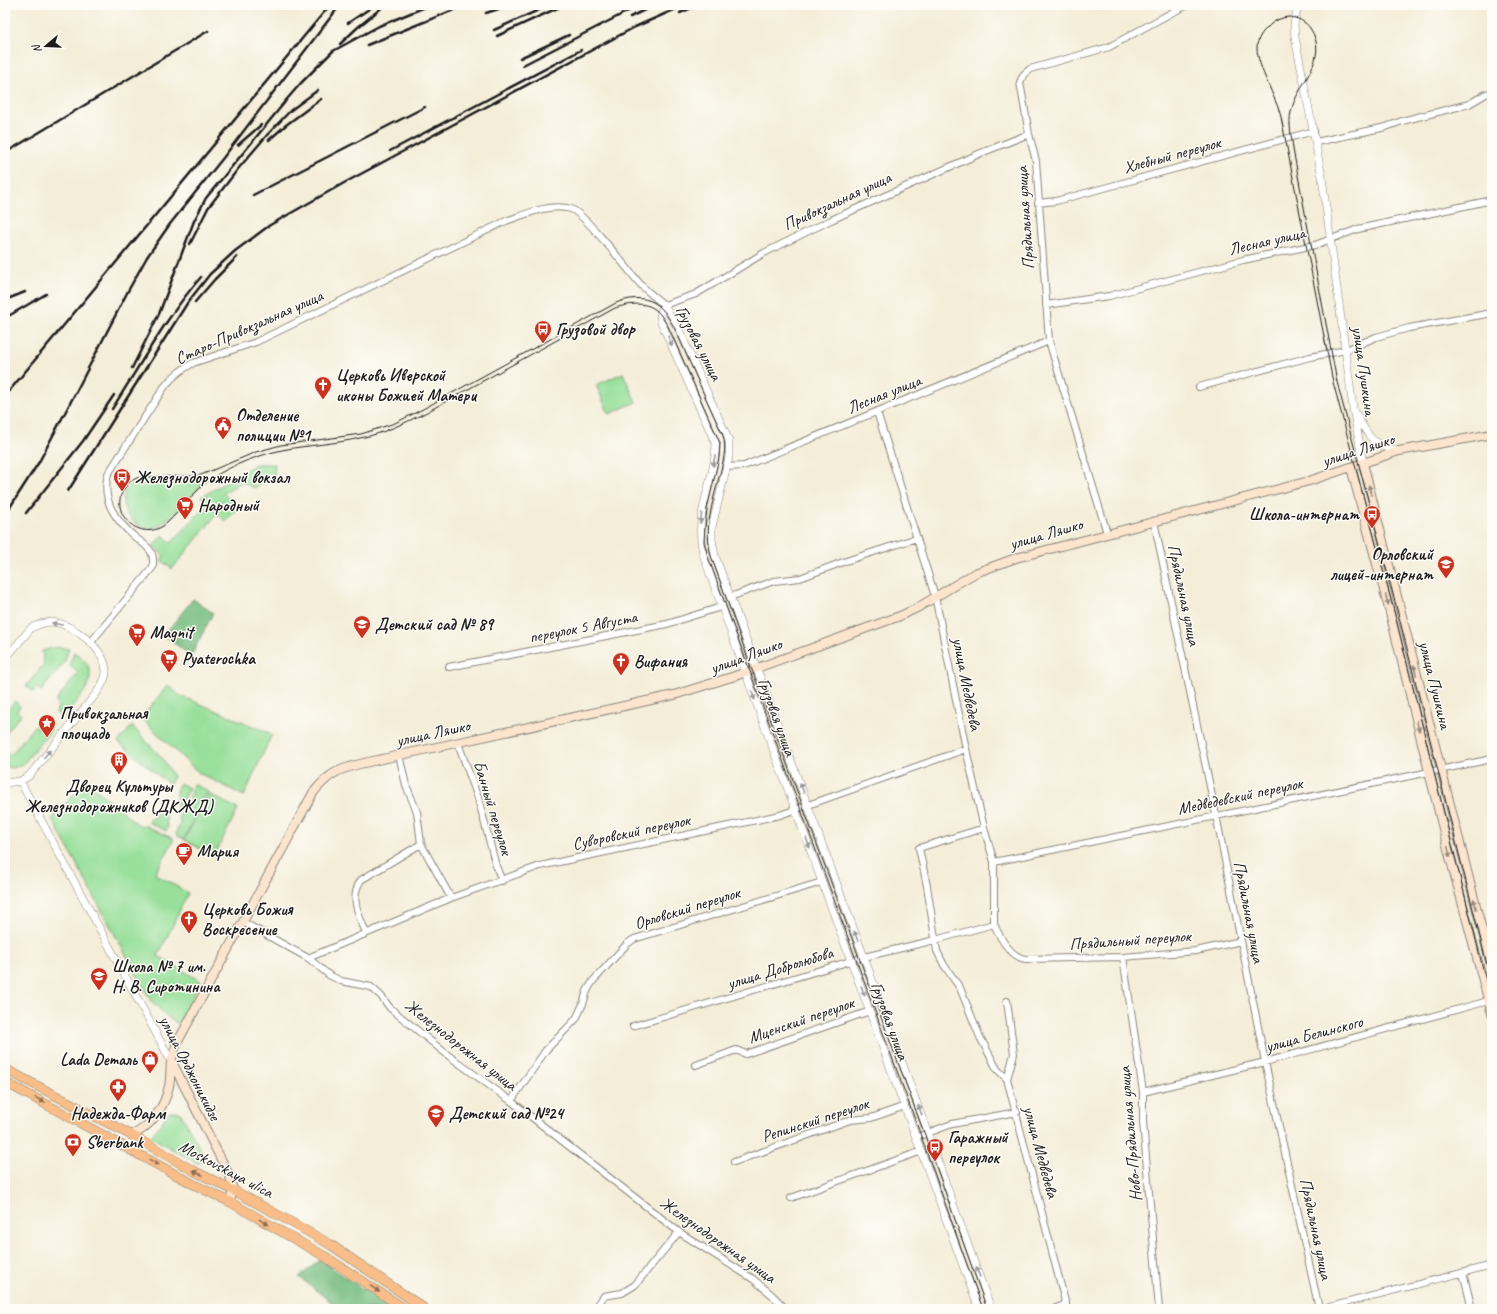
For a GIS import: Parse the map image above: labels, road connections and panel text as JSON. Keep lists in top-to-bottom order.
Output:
{
  "streets": {
    "main road": [
      "улица Пушкина",
      "улица Ляшко",
      "улица Орджоникидзе",
      "Moskovskaya ulica"
    ],
    "street": [
      "Хлебный переулок",
      "Привокзальная улица",
      "Прядильная улица",
      "Лесная улица",
      "Старо-Привокзальная улица",
      "Грузовая улица",
      "переулок 5 Августа",
      "улица Медведева",
      "Медведевский переулок",
      "Банный переулок",
      "Суворовский переулок",
      "Орловский переулок",
      "Прядильный переулок",
      "улица Добролюбова",
      "Мценский переулок",
      "улица Белинского",
      "Железнодорожная улица",
      "Репинский переулок",
      "Ново-Прядильная улица"
    ]
  },
  "crossings": [
    ["Хлебный переулок", "Прядильная улица"],
    ["Хлебный переулок", "улица Пушкина"],
    ["Привокзальная улица", "Прядильная улица"],
    ["Привокзальная улица", "Старо-Привокзальная улица"],
    ["Привокзальная улица", "Грузовая улица"],
    ["Прядильная улица", "Лесная улица"],
    ["Прядильная улица", "улица Ляшко"],
    ["Прядильная улица", "Медведевский переулок"],
    ["Прядильная улица", "Прядильный переулок"],
    ["Прядильная улица", "улица Белинского"],
    ["Лесная улица", "Грузовая улица"],
    ["Лесная улица", "улица Пушкина"],
    ["Лесная улица", "улица Медведева"],
    ["Старо-Привокзальная улица", "Грузовая улица"],
    ["Грузовая улица", "улица Ляшко"],
    ["Грузовая улица", "переулок 5 Августа"],
    ["Грузовая улица", "Суворовский переулок"],
    ["Грузовая улица", "Орловский переулок"],
    ["Грузовая улица", "улица Добролюбова"],
    ["Грузовая улица", "Мценский переулок"],
    ["Грузовая улица", "Репинский переулок"],
    ["улица Пушкина", "улица Ляшко"],
    ["улица Пушкина", "Медведевский переулок"],
    ["улица Пушкина", "улица Белинского"],
    ["улица Ляшко", "улица Медведева"],
    ["улица Ляшко", "Банный переулок"],
    ["улица Ляшко", "Железнодорожная улица"],
    ["улица Ляшко", "улица Орджоникидзе"],
    ["улица Ляшко", "Moskovskaya ulica"],
    ["улица Медведева", "Медведевский переулок"],
    ["улица Медведева", "Суворовский переулок"],
    ["улица Медведева", "Прядильный переулок"],
    ["улица Медведева", "улица Добролюбова"],
    ["Банный переулок", "Суворовский переулок"],
    ["Суворовский переулок", "Железнодорожная улица"],
    ["Орловский переулок", "Железнодорожная улица"],
    ["Прядильный переулок", "Ново-Прядильная улица"],
    ["улица Белинского", "Ново-Прядильная улица"],
    ["улица Орджоникидзе", "Moskovskaya ulica"]
  ],
  "places": {
    "bus stop": [
      "Грузовой двор",
      "Железнодорожный вокзал",
      "Школа-интернат",
      "Гаражный переулок"
    ],
    "church": ["Церковь Иверской иконы Божией Матери", "Вифания", "Церковь Божия Воскресение"],
    "public building": ["Отделение полиции №1"],
    "supermarket": ["Народный", "Magnit", "Pyaterochka"],
    "school or university": [
      "Орловский лицей-интернат",
      "Детский сад № 89",
      "Школа № 7 им. Н. В. Сиротинина",
      "Детский сад №24"
    ],
    "place": ["Привокзальная площадь"],
    "building": ["Дворец Культуры Железнодорожников (ДКЖД)"],
    "cafe": ["Мария"],
    "shop": ["Lada Dеталь"],
    "pharmacy": ["Надежда-Фарм"],
    "bank": ["Sberbank"]
  },
  "north": "left"
}
